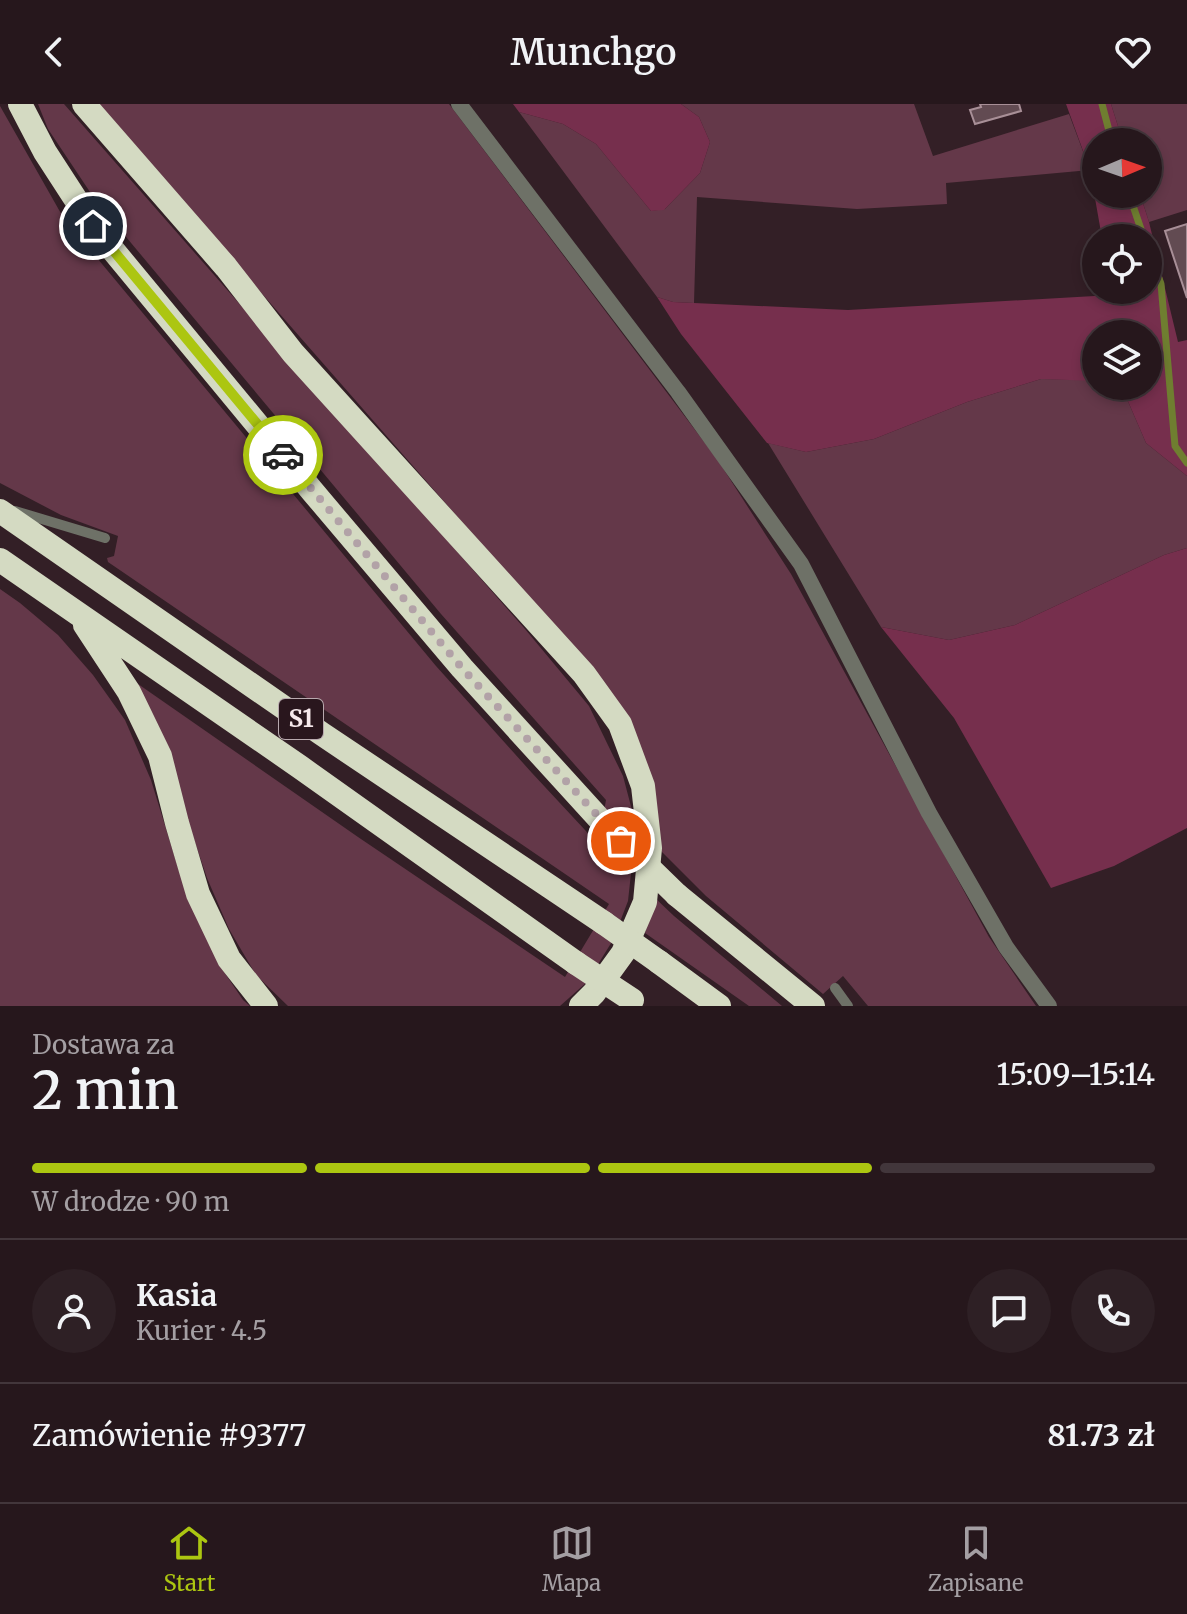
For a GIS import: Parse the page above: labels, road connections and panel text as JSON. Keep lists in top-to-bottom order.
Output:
{
  "streets": {
    "highway": ["S1"]
  },
  "north": "right",
  "page": {
    "header": "Munchgo",
    "heading": ["2 min", "Dostawa za", "15:09–15:14"],
    "panel": [
      "Kasia",
      "Kurier · 4.5",
      "Zamówienie #9377",
      "81.73 zł"
    ],
    "bar": "W drodze · 90 m",
    "tabs": ["Start", "Mapa", "Zapisane"]
  }
}
